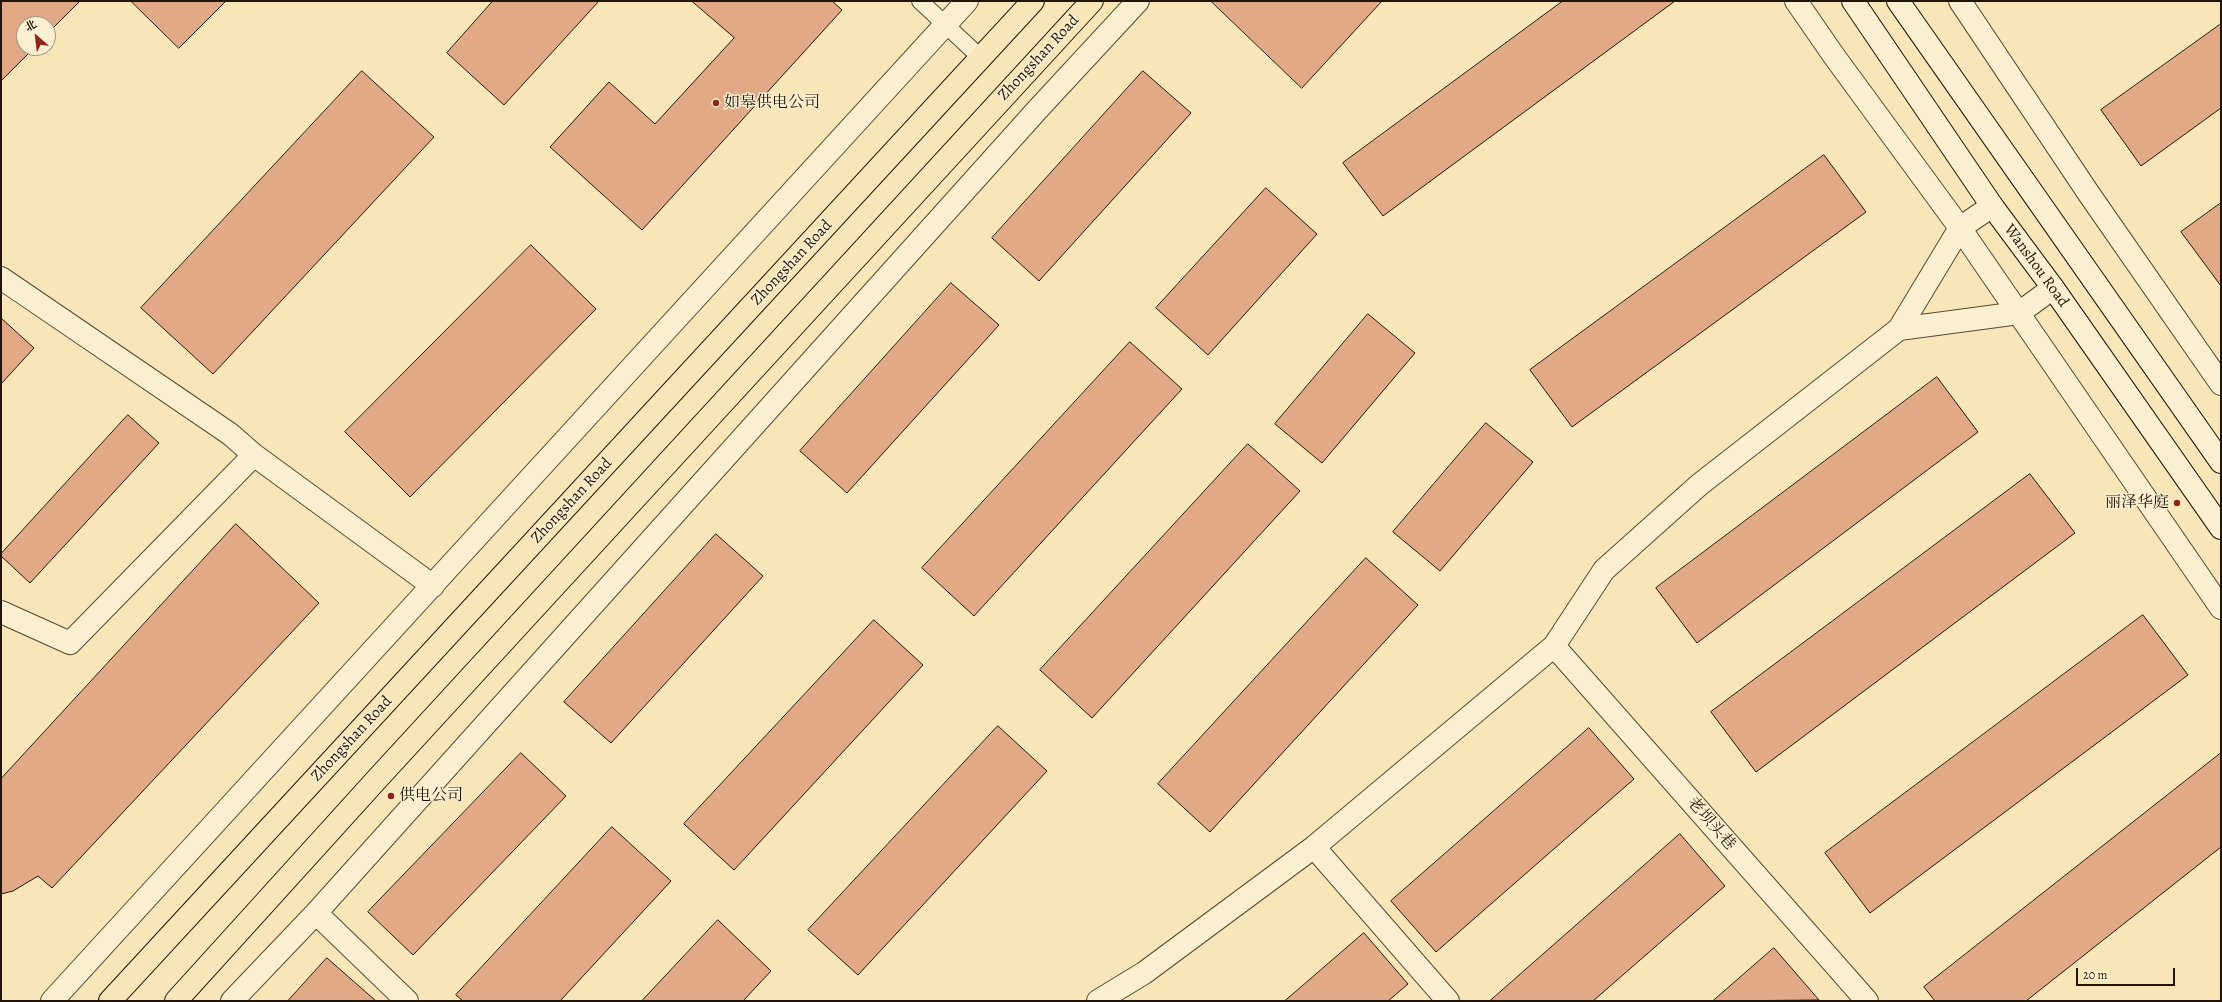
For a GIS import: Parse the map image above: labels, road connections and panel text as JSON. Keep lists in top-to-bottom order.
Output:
{
  "streets": {
    "main road": ["Zhongshan Road"],
    "street": ["Wanshou Road", "老坝头巷"]
  },
  "places": ["如皋供电公司", "丽泽华庭", "供电公司"],
  "scale_bar": "20 m",
  "north": "top left"
}
